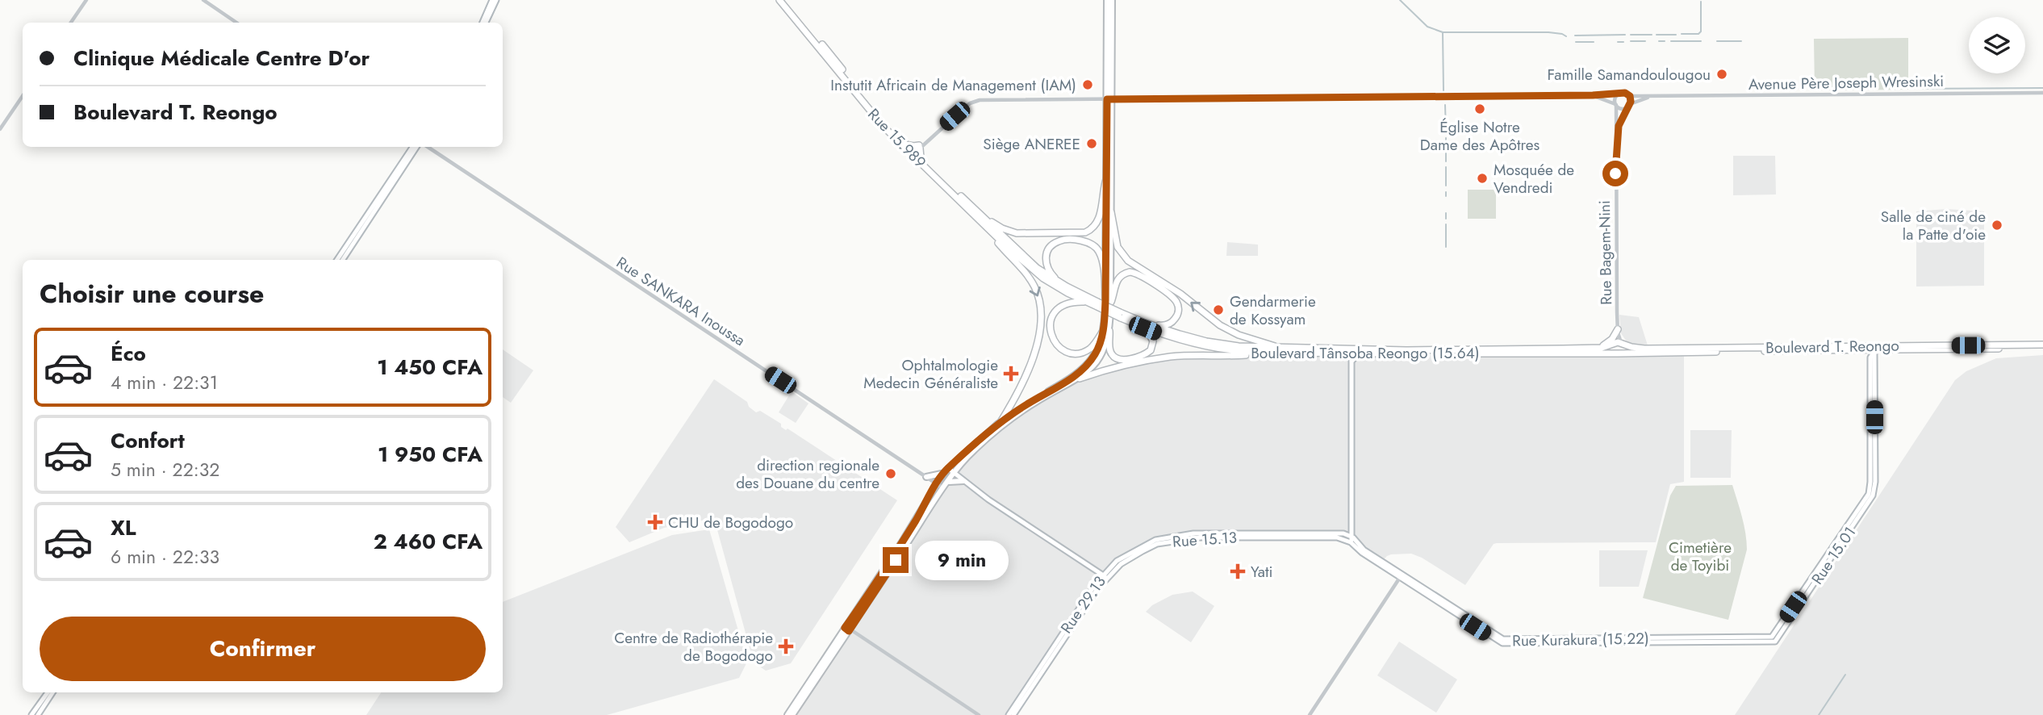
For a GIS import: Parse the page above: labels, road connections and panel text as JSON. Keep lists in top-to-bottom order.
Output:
{
  "streets": {
    "highway": ["Rue 15.989", "Boulevard T. Reongo", "Boulevard Tânsoba Reongo (15.64)"],
    "main road": [
      "Rue 15.13",
      "Rue 15.01",
      "Rue 29.13",
      "Rue Kurakura (15.22)"
    ],
    "street": ["Avenue Père Joseph Wresinski", "Rue Bagem-Nini", "Rue SANKARA Inoussa"]
  },
  "crossings": [
    ["Avenue Père Joseph Wresinski", "Rue Bagem-Nini"],
    ["Rue Bagem-Nini", "Boulevard T. Reongo"],
    ["Boulevard T. Reongo", "Boulevard Tânsoba Reongo (15.64)"],
    ["Rue 15.13", "Rue 29.13"],
    ["Rue 15.13", "Rue Kurakura (15.22)"],
    ["Rue 15.01", "Rue Kurakura (15.22)"]
  ],
  "parks": ["Cimetière de Toyibi"],
  "places": {
    "other": [
      "Famille Samandoulougou",
      "Instutit Africain de Management (IAM)",
      "Église Notre Dame des Apôtres",
      "Siège ANEREE",
      "Mosquée de Vendredi",
      "Salle de ciné de la Patte d'oie",
      "Gendarmerie de Kossyam",
      "direction regionale des Douane du centre"
    ],
    "health": [
      "Ophtalmologie Medecin Généraliste",
      "CHU de Bogodogo",
      "Yati",
      "Centre de Radiothérapie de Bogodogo"
    ]
  },
  "page": {
    "banner": ["Clinique Médicale Centre D'or", "Boulevard T. Reongo"],
    "heading": "Choisir une course",
    "list": [
      {
        "name": "Éco",
        "note": "4 min · 22:31",
        "value": "1 450 CFA"
      },
      {
        "name": "Confort",
        "note": "5 min · 22:32",
        "value": "1 950 CFA"
      },
      {
        "name": "XL",
        "note": "6 min · 22:33",
        "value": "2 460 CFA"
      }
    ],
    "bubble": "9 min",
    "buttons": "Confirmer"
  }
}
